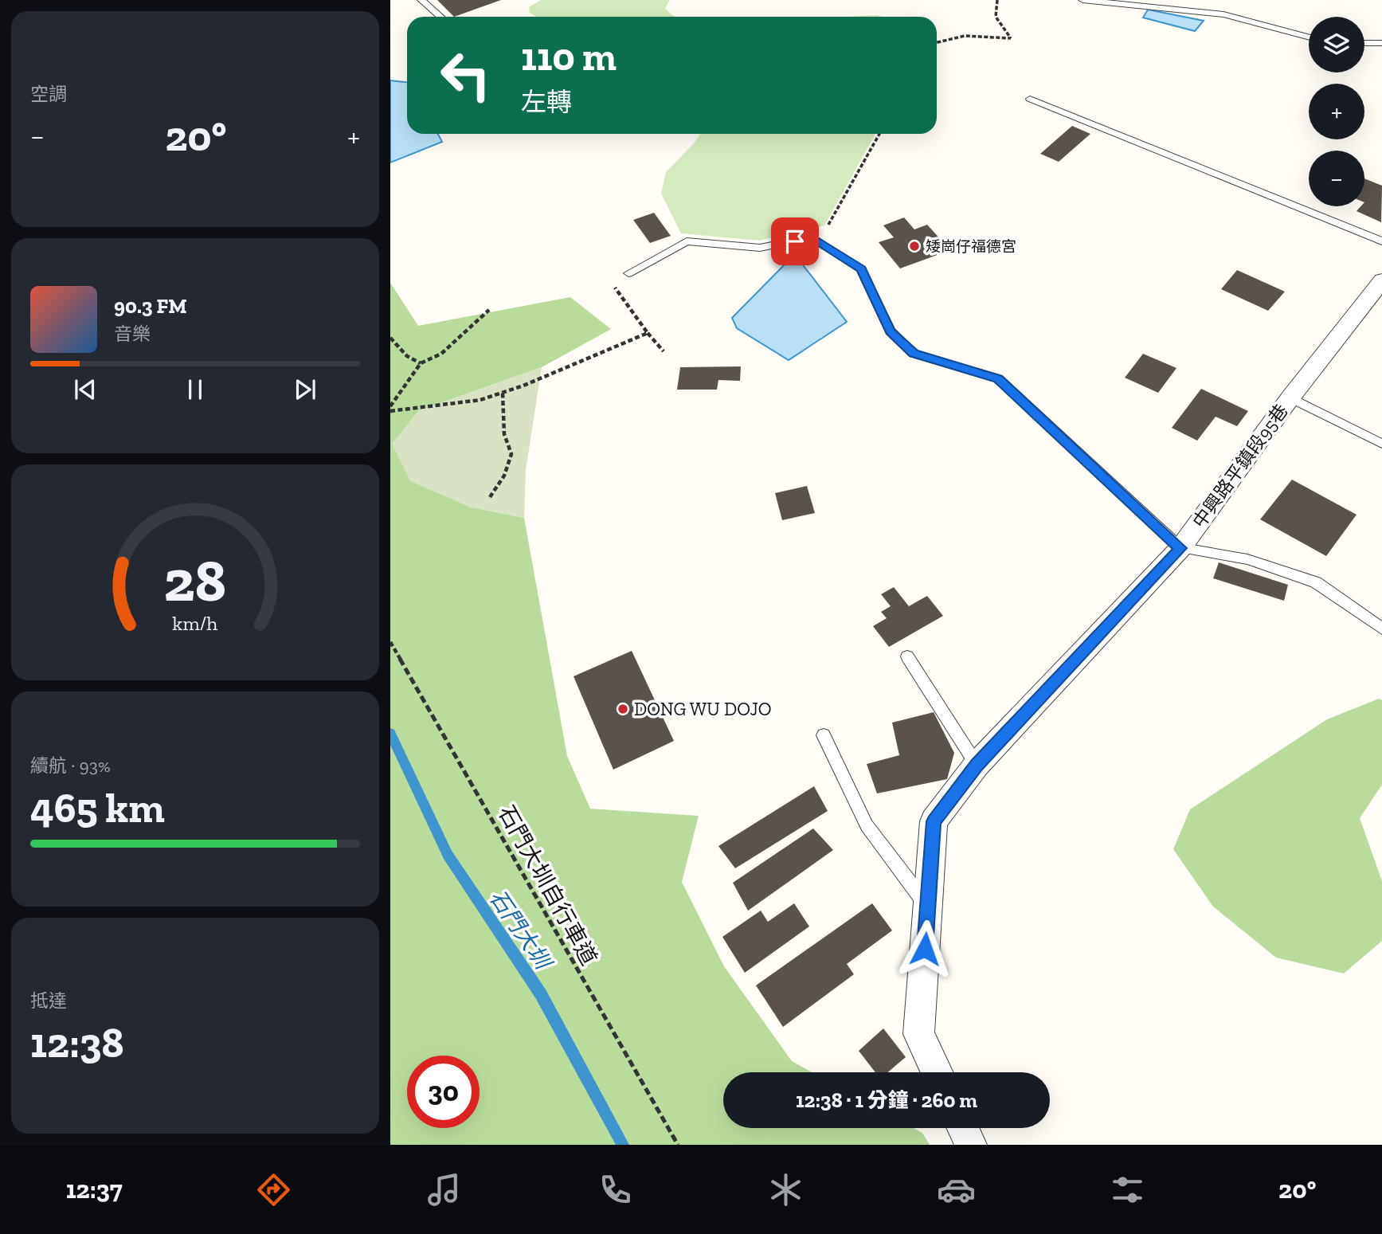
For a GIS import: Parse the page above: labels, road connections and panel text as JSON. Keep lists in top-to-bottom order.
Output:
{
  "streets": {
    "street": ["中興路平鎮段95巷"],
    "path": ["石門大圳自行車道"]
  },
  "water": ["石門大圳"],
  "places": ["矮崗仔福德宮", "DONG WU DOJO"],
  "page": {
    "tile": [
      "空調",
      ["續航 · 93%", "465 km"],
      ["抵達", "12:38"]
    ],
    "map_buttons": ["+", "−"],
    "turn": ["110 m", "左轉"],
    "heat": ["−", "20°", "+"],
    "song": ["90.3 FM", "音樂"],
    "limit": "30",
    "trip": "12:38 · 1 分鐘 · 260 m",
    "tabs": ["12:37", "20°"],
    "gauge": ["28", "km/h"]
  }
}
